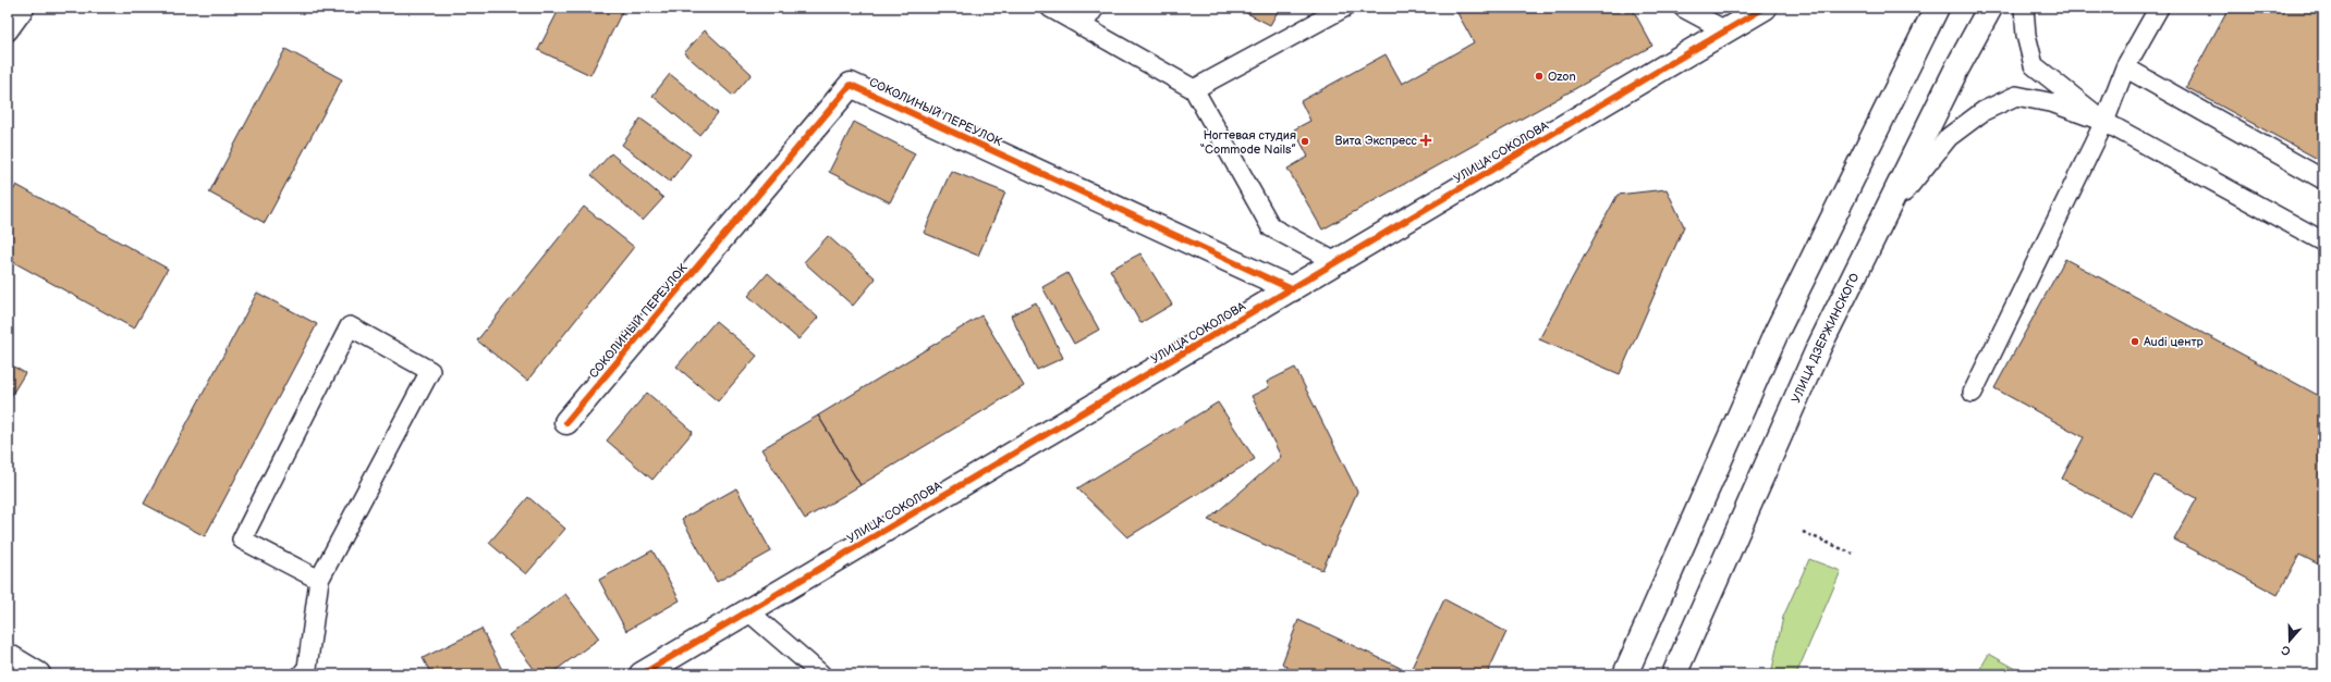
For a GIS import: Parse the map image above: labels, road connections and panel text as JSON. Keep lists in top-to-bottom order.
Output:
{
  "streets": {
    "street": ["СОКОЛИНЫЙ ПЕРЕУЛОК", "УЛИЦА СОКОЛОВА", "УЛИЦА ДЗЕРЖИНСКОГО"]
  },
  "crossings": [
    ["СОКОЛИНЫЙ ПЕРЕУЛОК", "УЛИЦА СОКОЛОВА"]
  ],
  "places": {
    "other": ["Ozon", "Ногтевая студия “Commode Nails”", "Audi центр"],
    "health": ["Вита Экспресс"]
  },
  "north": "bottom"
}
